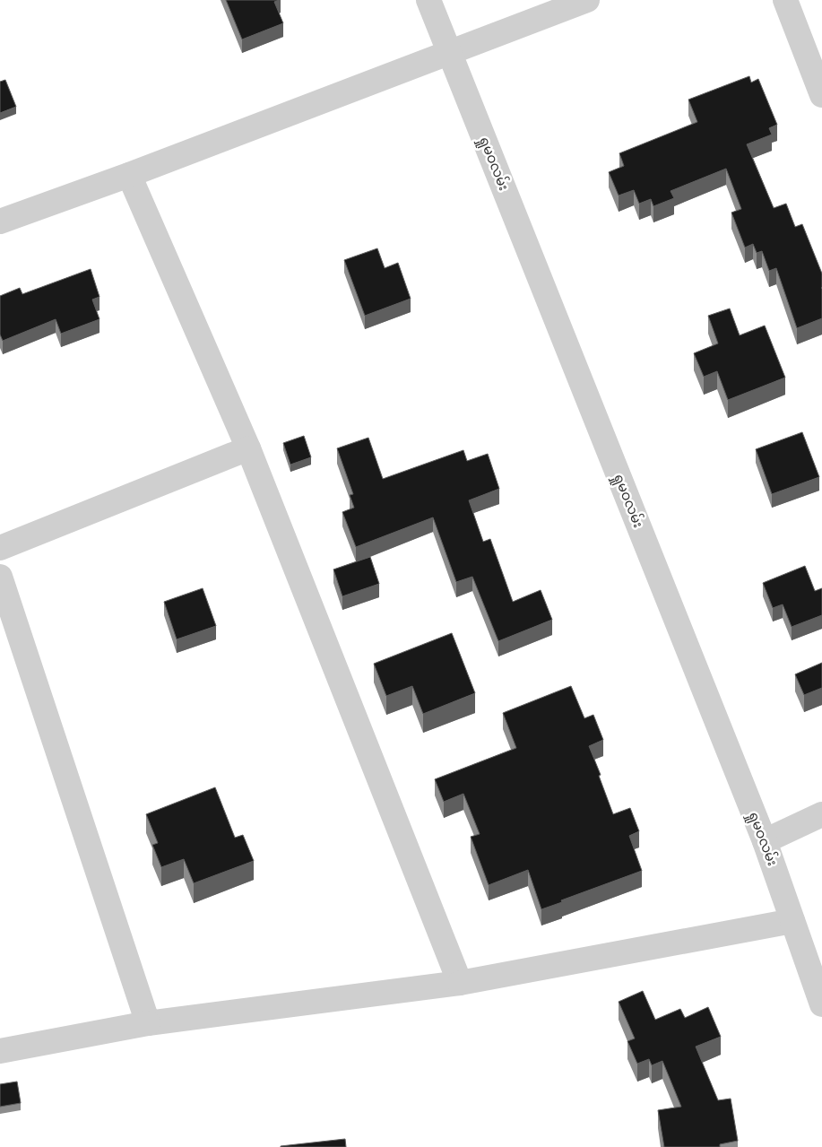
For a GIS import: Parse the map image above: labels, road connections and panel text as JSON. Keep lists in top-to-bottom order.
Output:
{
  "streets": {
    "street": ["ရှုမဝလမ်း"]
  }
}
